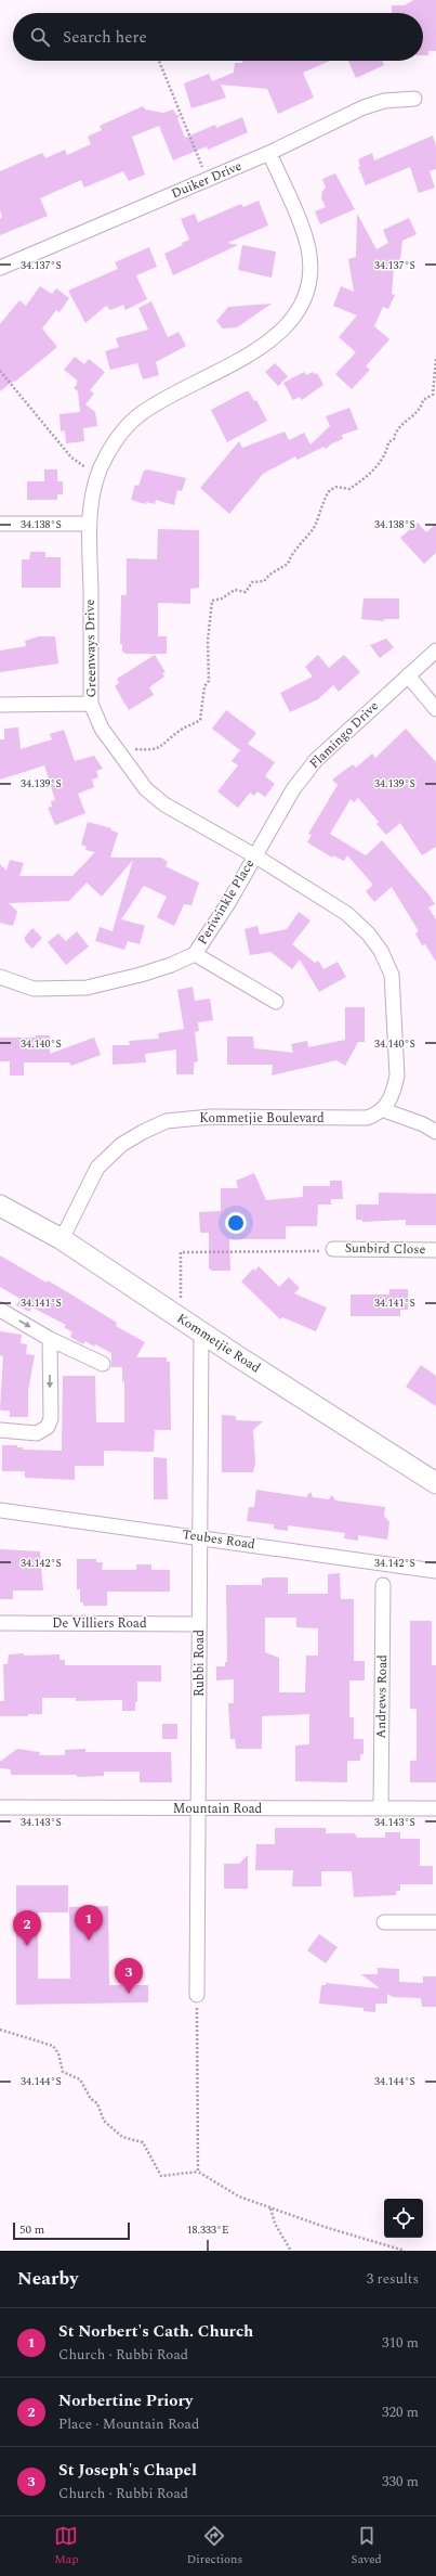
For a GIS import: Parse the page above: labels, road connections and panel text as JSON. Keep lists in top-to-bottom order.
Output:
{
  "streets": {
    "main road": ["Kommetjie Road"],
    "street": [
      "Duiker Drive",
      "Greenways Drive",
      "Flamingo Drive",
      "Periwinkle Place",
      "Kommetjie Boulevard",
      "Sunbird Close",
      "Teubes Road",
      "De Villiers Road",
      "Rubbi Road",
      "Andrews Road",
      "Mountain Road"
    ]
  },
  "crossings": [
    ["Duiker Drive", "Greenways Drive"],
    ["Greenways Drive", "Flamingo Drive"],
    ["Greenways Drive", "Periwinkle Place"],
    ["Greenways Drive", "Kommetjie Boulevard"],
    ["Flamingo Drive", "Periwinkle Place"],
    ["Kommetjie Boulevard", "Kommetjie Road"],
    ["Kommetjie Road", "Rubbi Road"],
    ["Teubes Road", "Rubbi Road"],
    ["De Villiers Road", "Rubbi Road"],
    ["Rubbi Road", "Mountain Road"],
    ["Andrews Road", "Mountain Road"]
  ],
  "scale_bar": "50 m",
  "page": {
    "search": "Search here",
    "pins": ["1", "2", "3"],
    "scale": "50 m",
    "heading": ["Nearby", "3 results"],
    "list": [
      {
        "mark": "1",
        "name": "St Norbert's Cath. Church",
        "note": "Church · Rubbi Road",
        "value": "310 m"
      },
      {
        "mark": "2",
        "name": "Norbertine Priory",
        "note": "Place · Mountain Road",
        "value": "320 m"
      },
      {
        "mark": "3",
        "name": "St Joseph's Chapel",
        "note": "Church · Rubbi Road",
        "value": "330 m"
      }
    ],
    "nav": ["Map", "Directions", "Saved"]
  },
  "coordinates": [
    "34.137°S",
    "34.138°S",
    "34.139°S",
    "34.140°S",
    "34.141°S",
    "34.142°S",
    "34.143°S",
    "34.144°S",
    "18.333°E"
  ]
}
